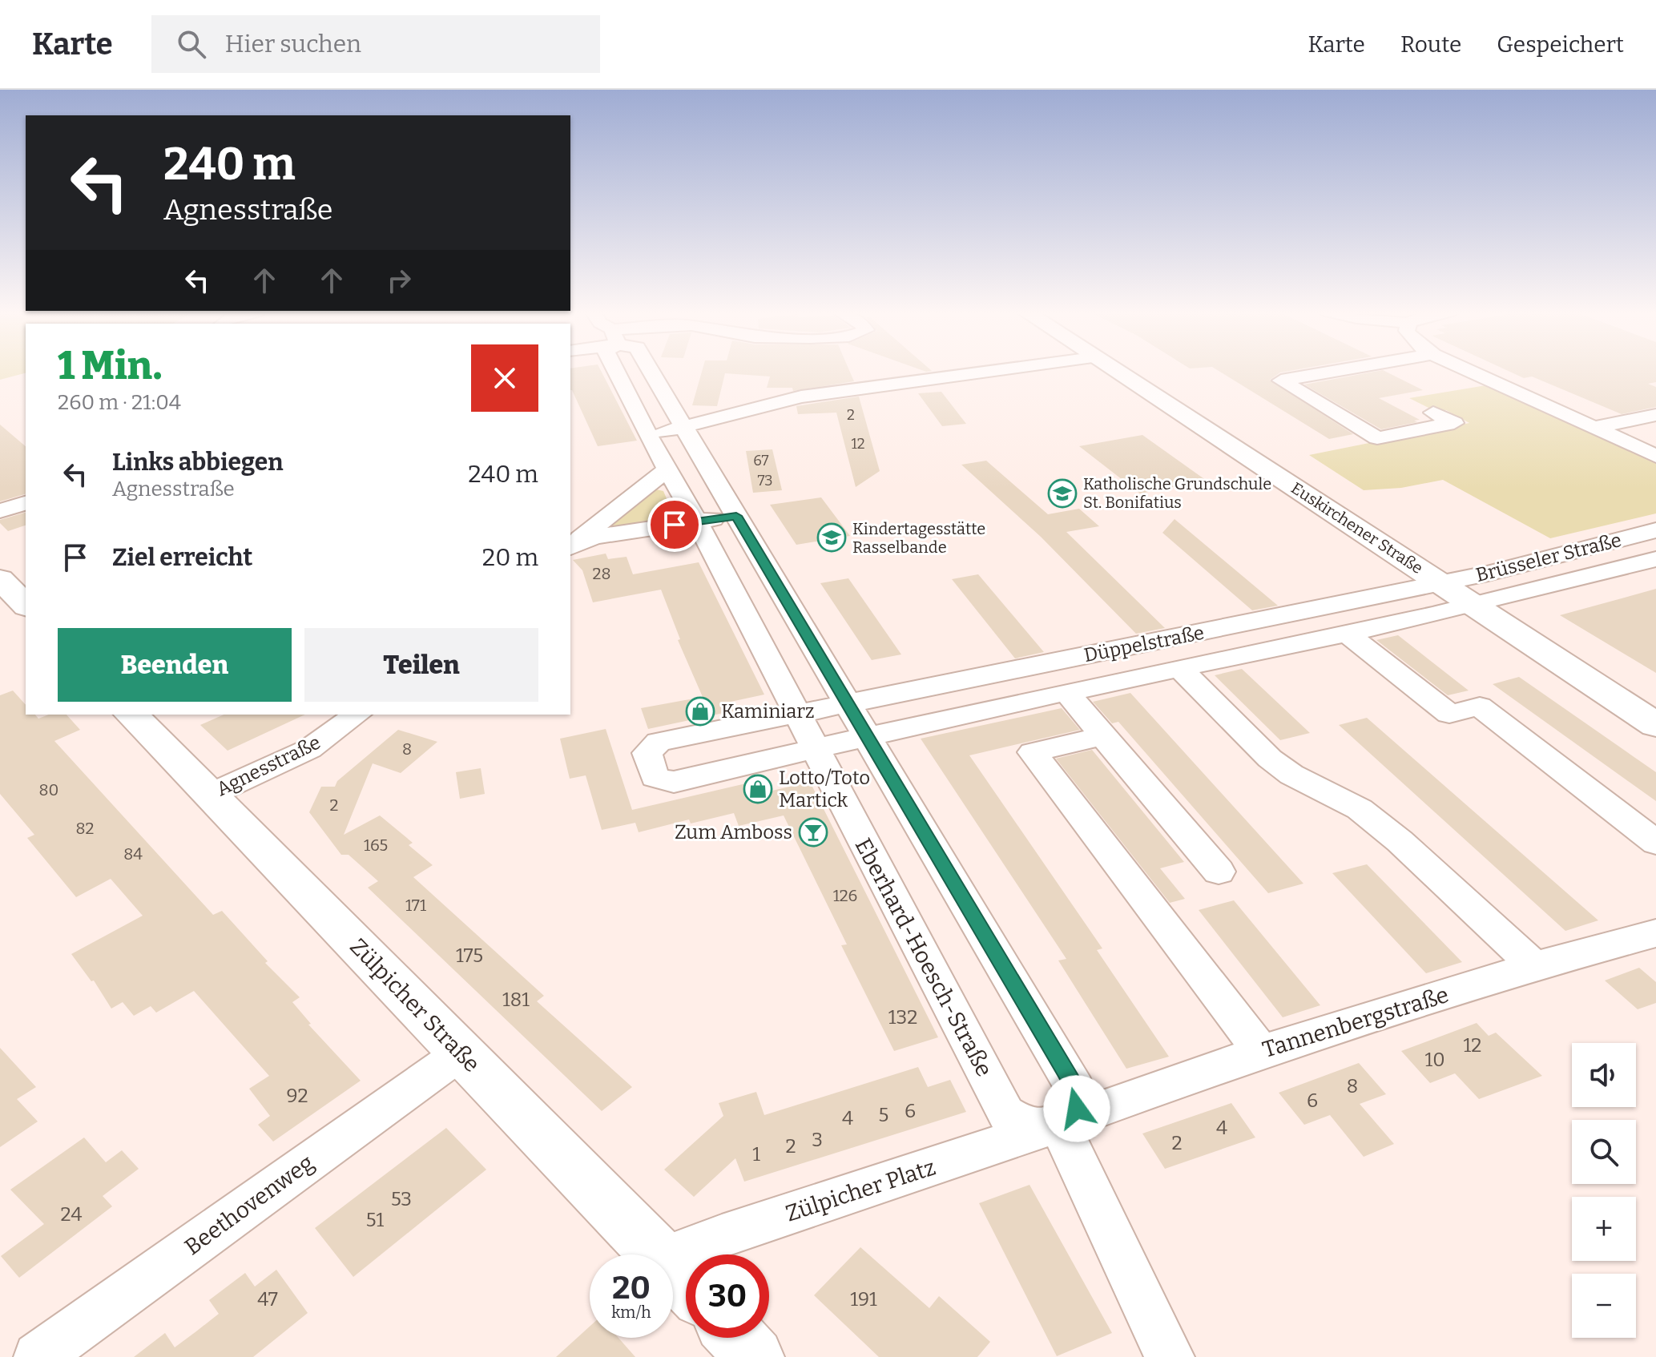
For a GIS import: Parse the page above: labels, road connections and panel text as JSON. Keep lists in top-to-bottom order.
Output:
{
  "streets": {
    "street": [
      "Euskirchener Straße",
      "Brüsseler Straße",
      "Düppelstraße",
      "Agnesstraße",
      "Eberhard-Hoesch-Straße",
      "Zülpicher Straße",
      "Tannenbergstraße",
      "Zülpicher Platz",
      "Beethovenweg"
    ]
  },
  "crossings": [
    ["Euskirchener Straße", "Brüsseler Straße"],
    ["Euskirchener Straße", "Düppelstraße"],
    ["Brüsseler Straße", "Düppelstraße"],
    ["Düppelstraße", "Tannenbergstraße"],
    ["Agnesstraße", "Zülpicher Straße"],
    ["Eberhard-Hoesch-Straße", "Tannenbergstraße"],
    ["Eberhard-Hoesch-Straße", "Zülpicher Platz"],
    ["Zülpicher Straße", "Beethovenweg"],
    ["Tannenbergstraße", "Zülpicher Platz"]
  ],
  "places": {
    "school or university": ["Katholische Grundschule St. Bonifatius", "Kindertagesstätte Rasselbande"],
    "shop": ["Kaminiarz", "Lotto/Toto Martick"],
    "bar": ["Zum Amboss"]
  },
  "house_numbers": [
    "2",
    "12",
    "67",
    "73",
    "28",
    "8",
    "80",
    "2",
    "82",
    "165",
    "84",
    "126",
    "171",
    "175",
    "181",
    "132",
    "12",
    "10",
    "8",
    "92",
    "6",
    "6",
    "5",
    "4",
    "4",
    "3",
    "2",
    "2",
    "1",
    "53",
    "24",
    "51",
    "47",
    "191"
  ],
  "page": {
    "header": "Karte",
    "search": "Hier suchen",
    "nav": ["Karte", "Route", "Gespeichert"],
    "turn": ["240 m", "Agnesstraße"],
    "heading": ["1 Min.", "260 m · 21:04"],
    "list": [
      {
        "name": "Links abbiegen",
        "note": "Agnesstraße",
        "value": "240 m"
      },
      {
        "name": "Ziel erreicht",
        "value": "20 m"
      }
    ],
    "buttons": ["Beenden", "Teilen"],
    "map_buttons": ["+", "−"],
    "speed": "20 km/h",
    "limit": "30"
  }
}
